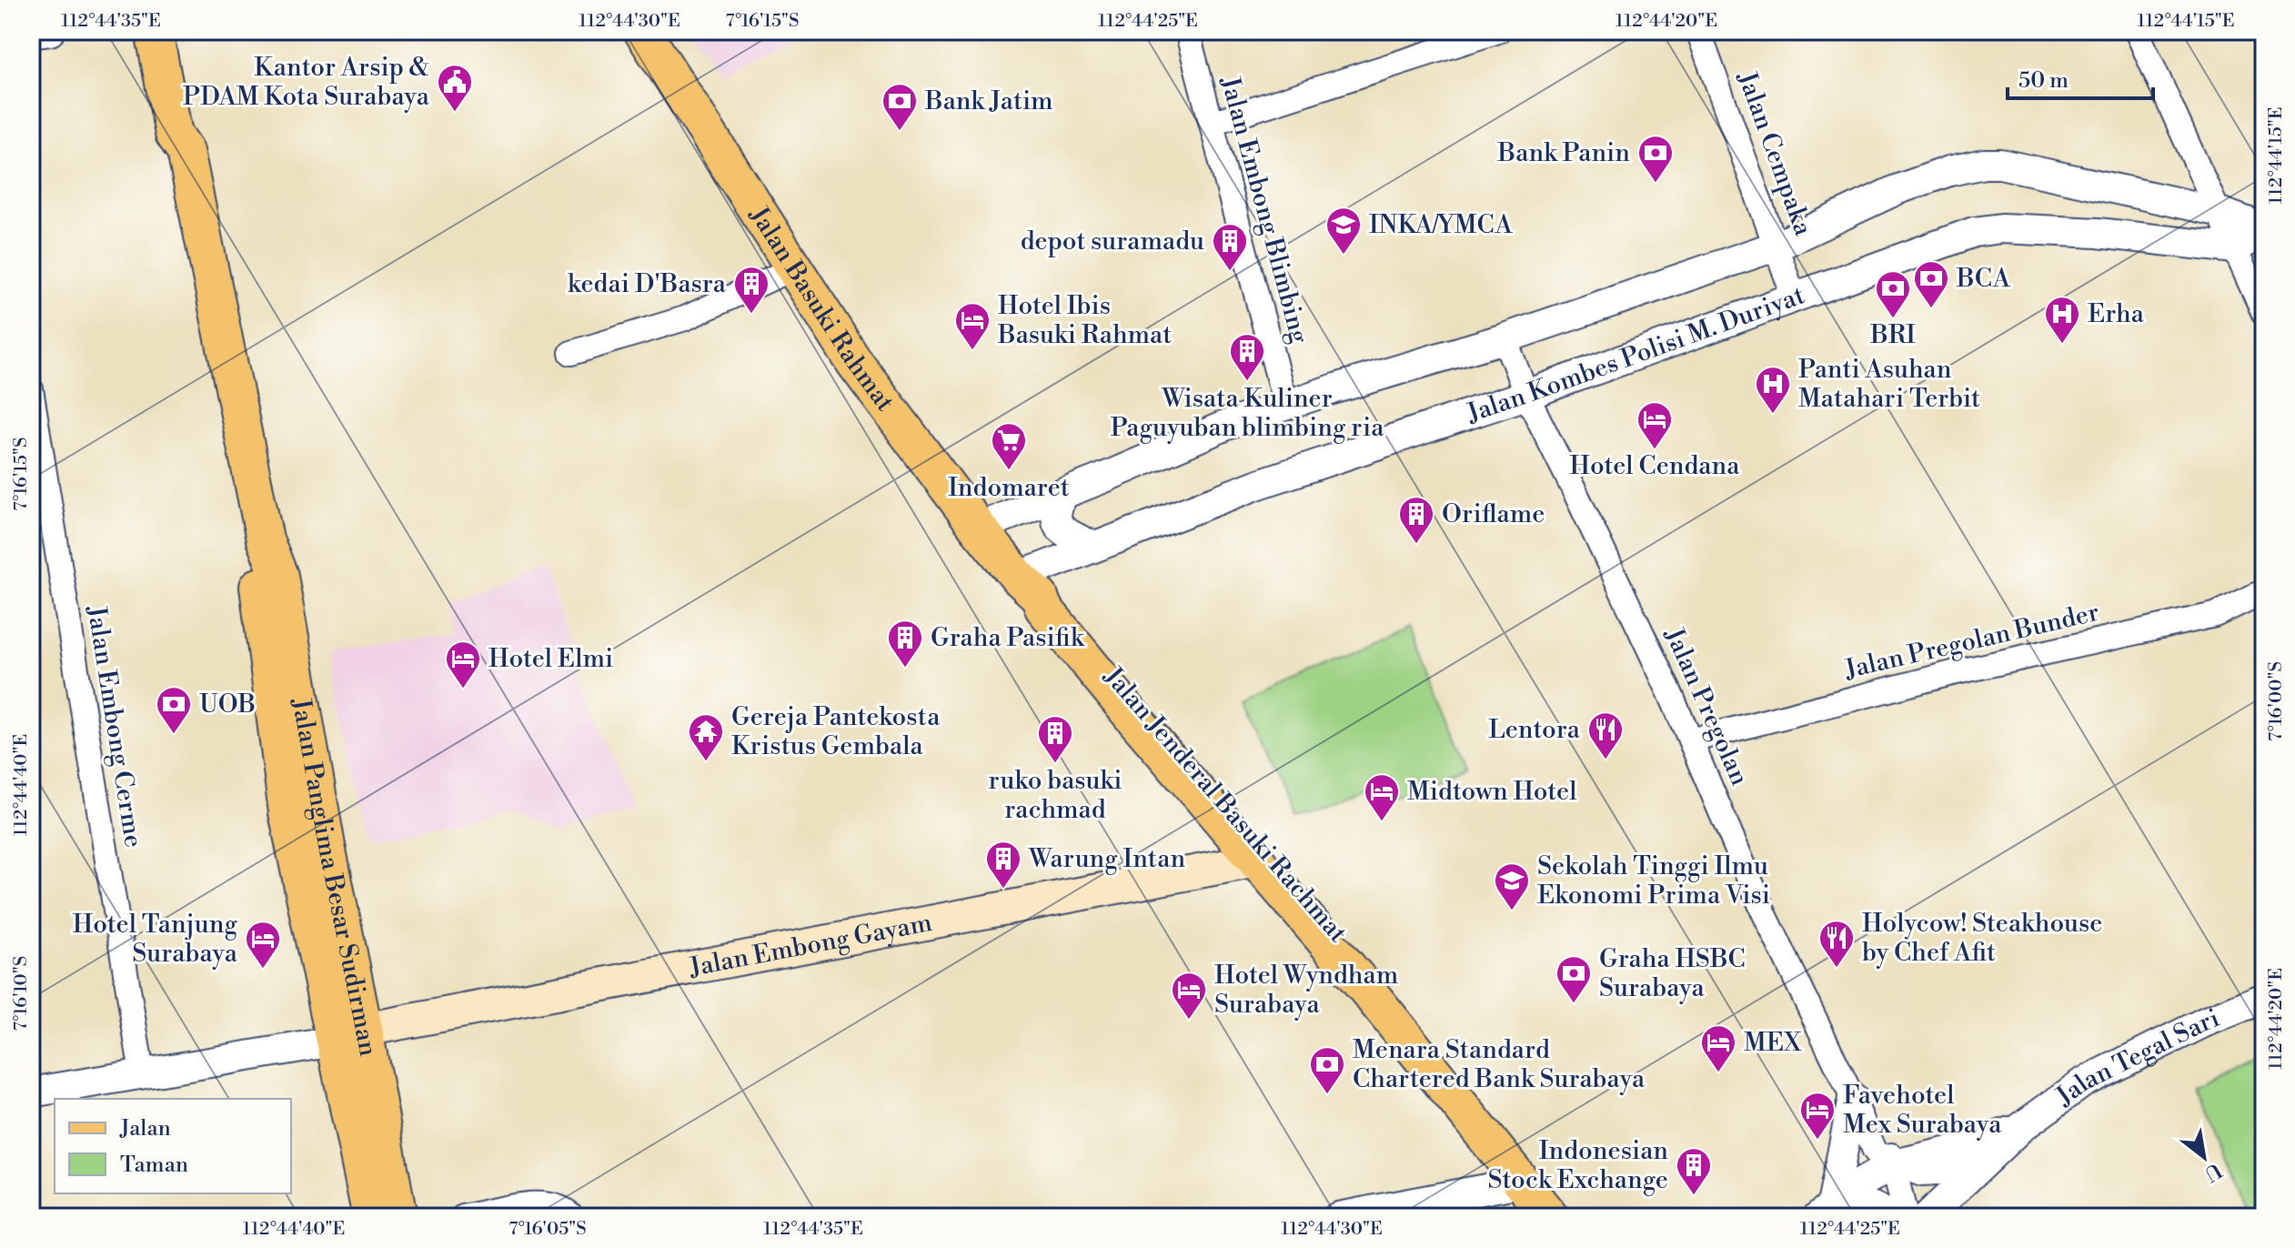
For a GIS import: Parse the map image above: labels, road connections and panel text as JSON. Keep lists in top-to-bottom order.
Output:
{
  "streets": {
    "main road": [
      "Jalan Basuki Rahmat",
      "Jalan Jenderal Basuki Rachmat",
      "Jalan Panglima Besar Sudirman",
      "Jalan Embong Gayam"
    ],
    "street": [
      "Jalan Cempaka",
      "Jalan Embong Blimbing",
      "Jalan Kombes Polisi M. Duriyat",
      "Jalan Pregolan Bunder",
      "Jalan Pregolan",
      "Jalan Embong Cerme",
      "Jalan Tegal Sari"
    ]
  },
  "crossings": [
    ["Jalan Cempaka", "Jalan Kombes Polisi M. Duriyat"],
    ["Jalan Embong Blimbing", "Jalan Kombes Polisi M. Duriyat"],
    ["Jalan Basuki Rahmat", "Jalan Kombes Polisi M. Duriyat"],
    ["Jalan Basuki Rahmat", "Jalan Jenderal Basuki Rachmat"],
    ["Jalan Kombes Polisi M. Duriyat", "Jalan Pregolan"],
    ["Jalan Kombes Polisi M. Duriyat", "Jalan Jenderal Basuki Rachmat"],
    ["Jalan Pregolan Bunder", "Jalan Pregolan"],
    ["Jalan Jenderal Basuki Rachmat", "Jalan Embong Gayam"],
    ["Jalan Panglima Besar Sudirman", "Jalan Embong Gayam"]
  ],
  "places": {
    "public building": ["Kantor Arsip & PDAM Kota Surabaya"],
    "bank": [
      "Bank Jatim",
      "Bank Panin",
      "BCA",
      "BRI",
      "UOB",
      "Graha HSBC Surabaya",
      "Menara Standard Chartered Bank Surabaya"
    ],
    "school or university": ["INKA/YMCA", "Sekolah Tinggi Ilmu Ekonomi Prima Visi"],
    "building": [
      "depot suramadu",
      "kedai D'Basra",
      "Wisata Kuliner Paguyuban blimbing ria",
      "Oriflame",
      "Graha Pasifik",
      "ruko basuki rachmad",
      "Warung Intan",
      "Indonesian Stock Exchange"
    ],
    "hospital": ["Erha", "Panti Asuhan Matahari Terbit"],
    "hotel": [
      "Hotel Ibis Basuki Rahmat",
      "Hotel Cendana",
      "Hotel Elmi",
      "Midtown Hotel",
      "Hotel Tanjung Surabaya",
      "Hotel Wyndham Surabaya",
      "MEX",
      "Favehotel Mex Surabaya"
    ],
    "supermarket": ["Indomaret"],
    "restaurant": ["Lentora", "Holycow! Steakhouse by Chef Afit"],
    "temple": ["Gereja Pantekosta Kristus Gembala"]
  },
  "legend": ["Jalan", "Taman"],
  "scale_bar": "50 m",
  "north": "bottom right",
  "coordinates": [
    "112°44'35\"E",
    "112°44'30\"E",
    "7°16'15\"S",
    "112°44'25\"E",
    "112°44'20\"E",
    "112°44'15\"E",
    "7°16'00\"S",
    "112°44'40\"E",
    "7°16'10\"S",
    "7°16'05\"S"
  ]
}
